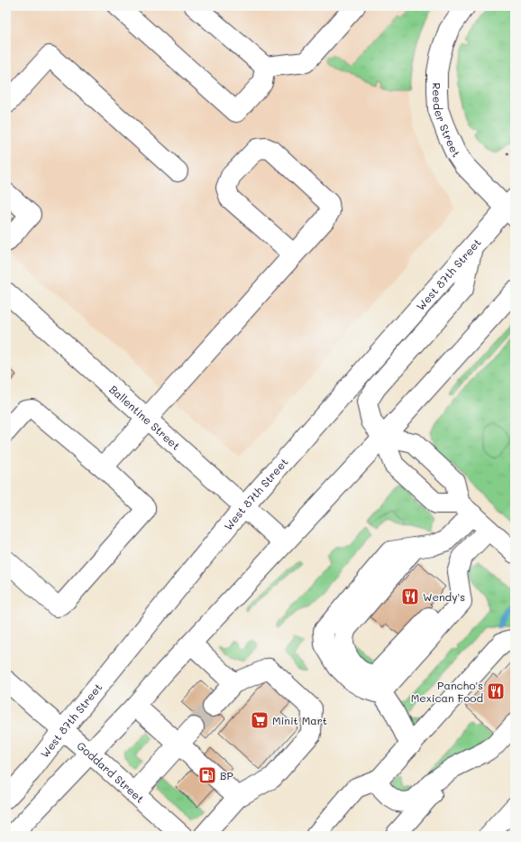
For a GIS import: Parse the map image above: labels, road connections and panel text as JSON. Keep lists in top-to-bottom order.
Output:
{
  "streets": {
    "main road": [
      "Reeder Street",
      "West 87th Street",
      "Ballentine Street",
      "Goddard Street"
    ]
  },
  "crossings": [
    ["Reeder Street", "West 87th Street"],
    ["West 87th Street", "Ballentine Street"],
    ["West 87th Street", "Goddard Street"]
  ],
  "places": {
    "restaurant": ["Wendy's", "Pancho's Mexican Food"],
    "supermarket": ["Minit Mart"],
    "fuel station": ["BP"]
  }
}
